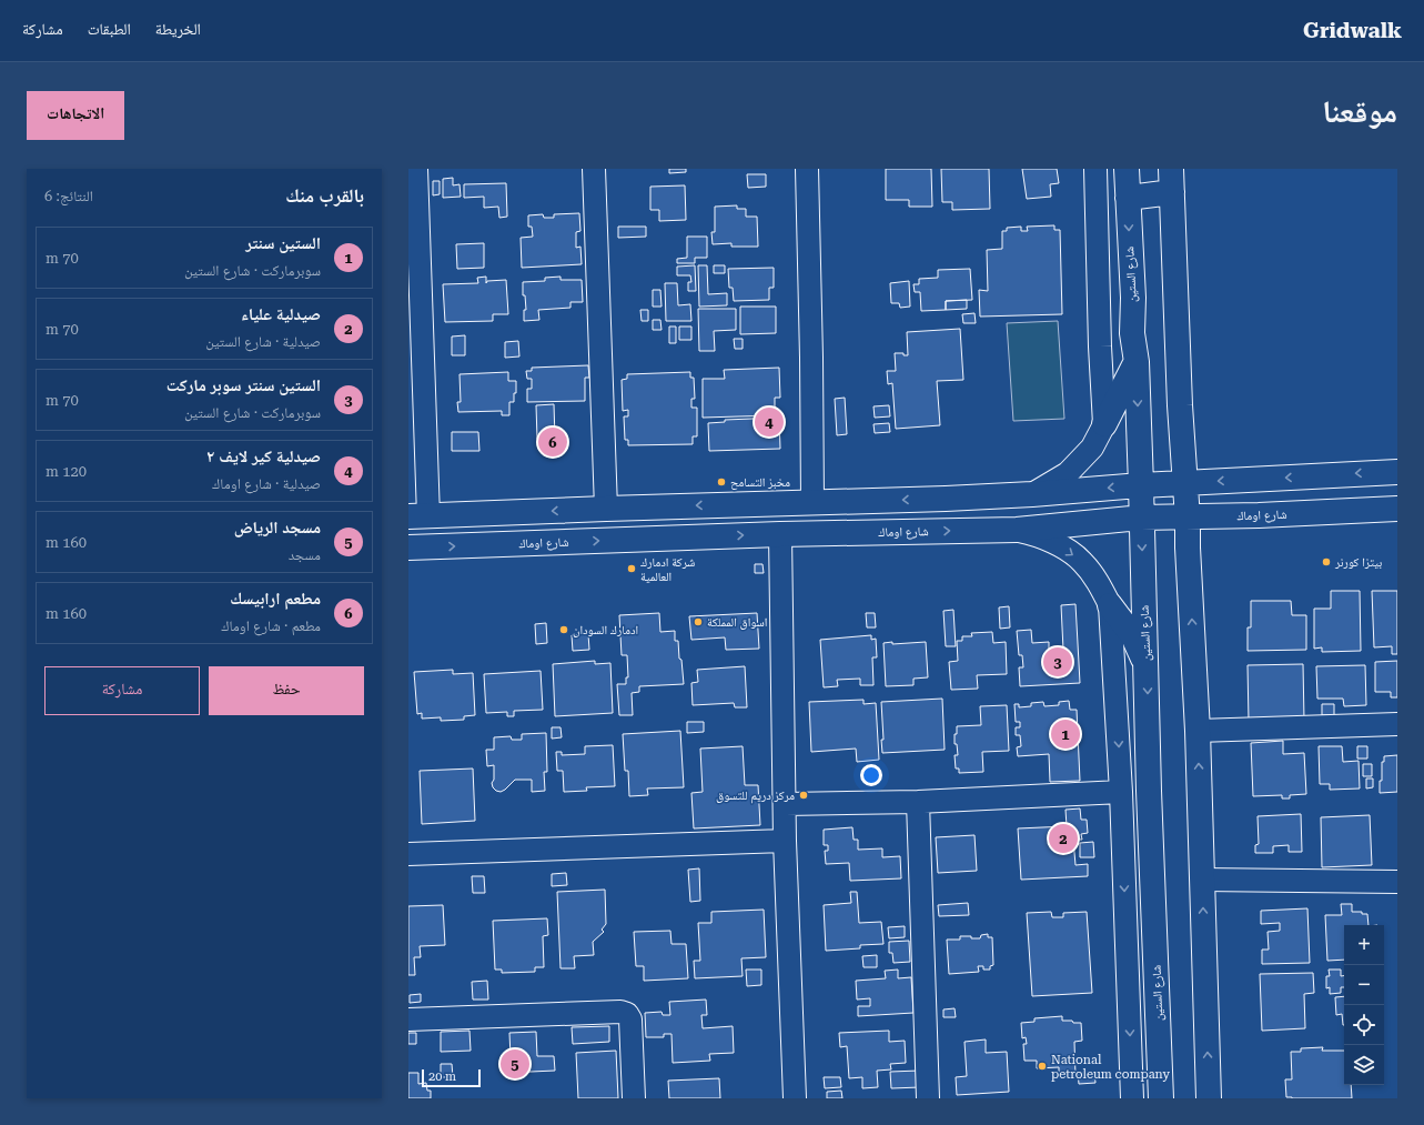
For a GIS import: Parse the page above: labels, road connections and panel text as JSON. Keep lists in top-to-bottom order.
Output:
{
  "streets": {
    "main road": ["شارع الستين", "شارع اوماك"]
  },
  "crossings": [
    ["شارع الستين", "شارع اوماك"]
  ],
  "places": [
    "مخبز التسامح",
    "بيتزا كورنر",
    "شركة ادمارك العالمية",
    "اسواق المملكة",
    "ادمارك السودان",
    "مركز دريم للتسوق",
    "National petroleum company"
  ],
  "scale_bar": "20 m",
  "page": {
    "header": "Gridwalk",
    "nav": ["الخريطة", "الطبقات", "مشاركة"],
    "title": "موقعنا",
    "buttons": [
      "الاتجاهات",
      ["حفظ", "مشاركة"]
    ],
    "heading": ["بالقرب منك", "النتائج: 6"],
    "list": [
      {
        "mark": "1",
        "name": "الستين سنتر",
        "note": "سوبرماركت · شارع الستين",
        "value": "70 m"
      },
      {
        "mark": "2",
        "name": "صيدلية علياء",
        "note": "صيدلية · شارع الستين",
        "value": "70 m"
      },
      {
        "mark": "3",
        "name": "الستين سنتر سوبر ماركت",
        "note": "سوبرماركت · شارع الستين",
        "value": "70 m"
      },
      {
        "mark": "4",
        "name": "صيدلية كير لايف ٢",
        "note": "صيدلية · شارع اوماك",
        "value": "120 m"
      },
      {
        "mark": "5",
        "name": "مسجد الرياض",
        "note": "مسجد",
        "value": "160 m"
      },
      {
        "mark": "6",
        "name": "مطعم ارابيسك",
        "note": "مطعم · شارع اوماك",
        "value": "160 m"
      }
    ],
    "pins": [
      "4",
      "6",
      "3",
      "1",
      "2",
      "5"
    ],
    "map_buttons": ["+", "−"],
    "scale": "20 m"
  }
}
